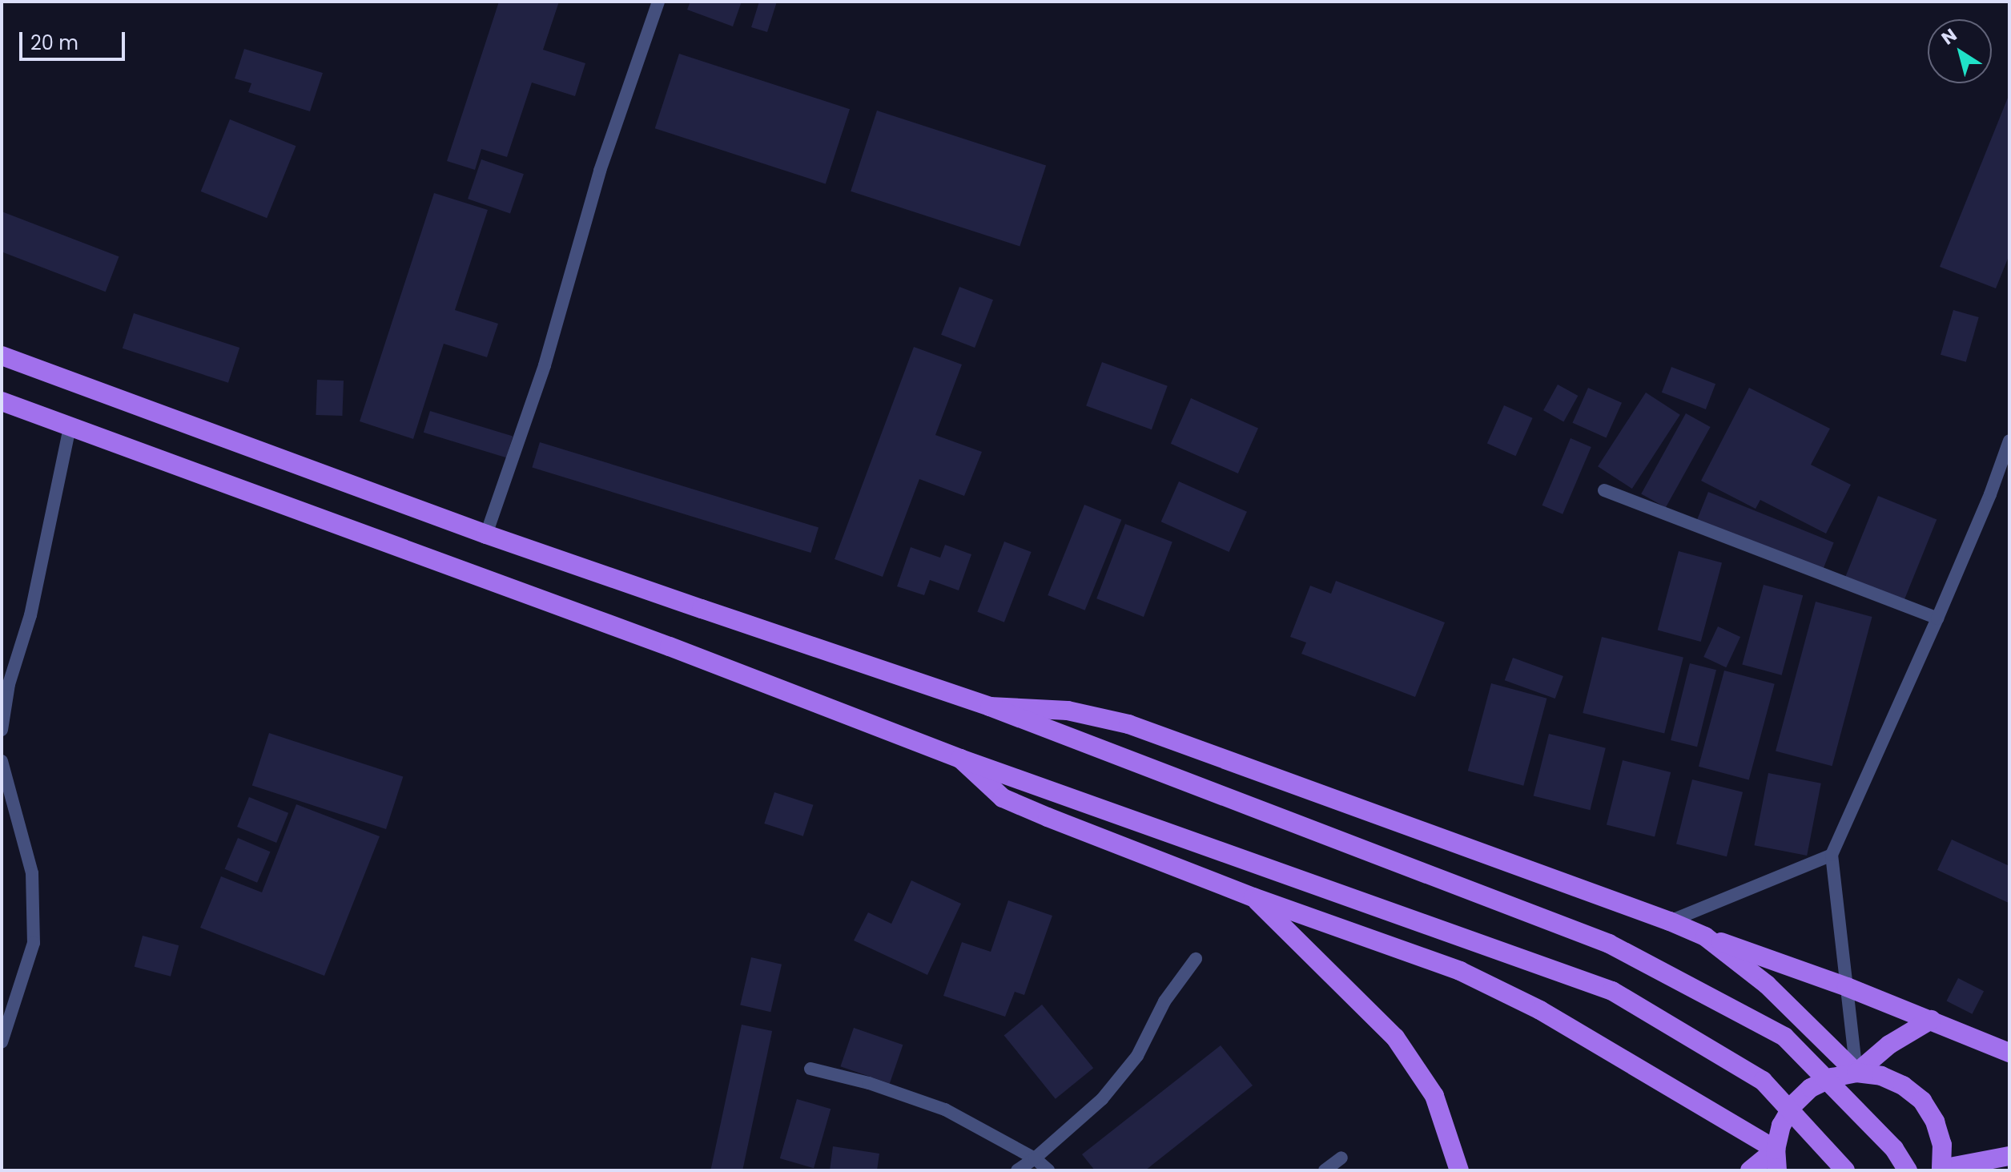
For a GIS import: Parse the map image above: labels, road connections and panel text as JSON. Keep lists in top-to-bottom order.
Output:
{
  "scale_bar": "20 m",
  "north": "top left"
}
